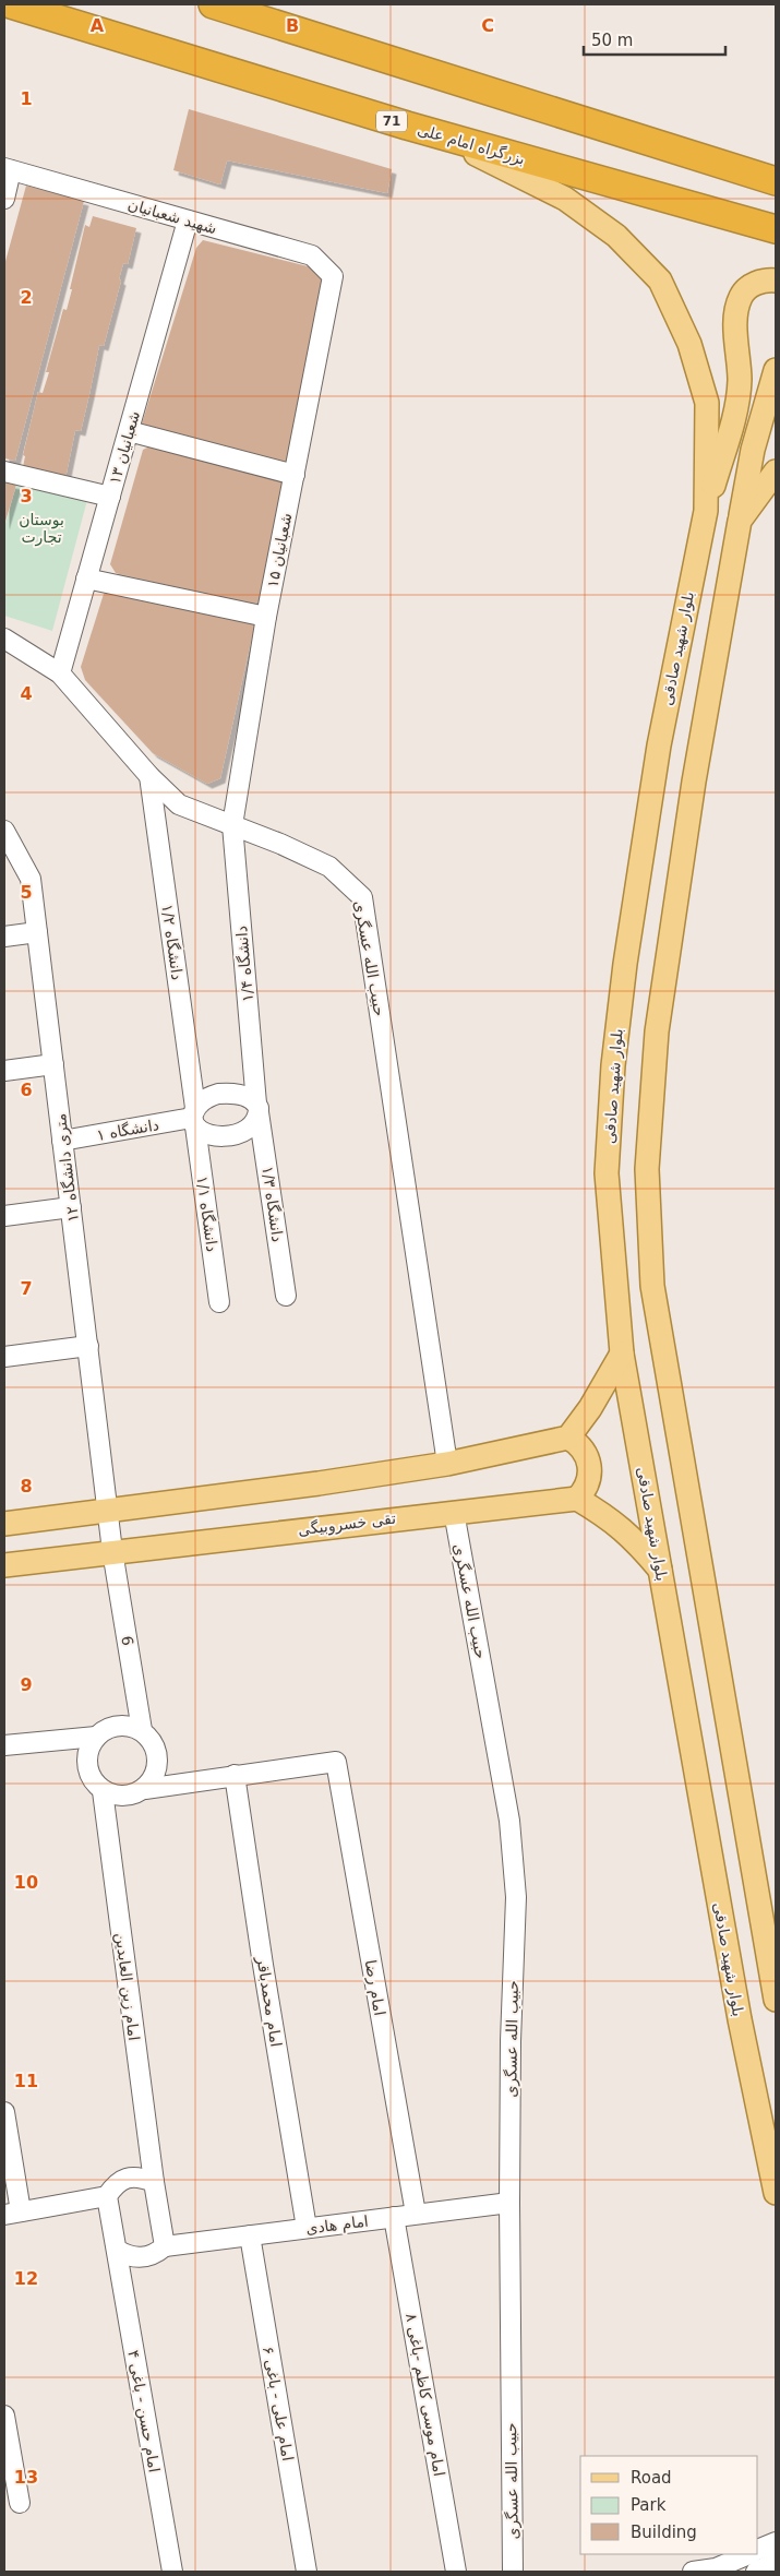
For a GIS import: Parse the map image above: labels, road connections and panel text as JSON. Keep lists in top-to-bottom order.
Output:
{
  "streets": {
    "highway": ["71", "بزرگراه امام علی"],
    "main road": ["بلوار شهید صادقی", "تقی خسروبیگی"],
    "street": [
      "شهید شعبانیان",
      "شعبانیان ۱۳",
      "شعبانیان ۱۵",
      "دانشگاه ۱/۲",
      "حبیب الله عسگری",
      "دانشگاه ۱/۴",
      "دانشگاه ۱",
      "۱۲ متری دانشگاه",
      "دانشگاه ۱/۳",
      "دانشگاه ۱/۱",
      "6",
      "امام زین العابدین",
      "امام رضا",
      "امام محمدباقر",
      "امام هادی",
      "امام موسی کاظم -باغی ۸",
      "امام علی - باغی ۶",
      "امام حسن - باغی ۴"
    ]
  },
  "crossings": [
    ["بزرگراه امام علی", "بلوار شهید صادقی"],
    ["شهید شعبانیان", "شعبانیان ۱۳"],
    ["شهید شعبانیان", "شعبانیان ۱۵"],
    ["شعبانیان ۱۳", "حبیب الله عسگری"],
    ["شعبانیان ۱۵", "حبیب الله عسگری"],
    ["شعبانیان ۱۵", "دانشگاه ۱/۴"],
    ["دانشگاه ۱/۲", "حبیب الله عسگری"],
    ["دانشگاه ۱/۲", "دانشگاه ۱/۴"],
    ["دانشگاه ۱/۲", "دانشگاه ۱"],
    ["دانشگاه ۱/۲", "دانشگاه ۱/۳"],
    ["دانشگاه ۱/۲", "دانشگاه ۱/۱"],
    ["حبیب الله عسگری", "دانشگاه ۱/۴"],
    ["حبیب الله عسگری", "تقی خسروبیگی"],
    ["حبیب الله عسگری", "امام هادی"],
    ["دانشگاه ۱/۴", "دانشگاه ۱"],
    ["دانشگاه ۱/۴", "دانشگاه ۱/۳"],
    ["دانشگاه ۱/۴", "دانشگاه ۱/۱"],
    ["دانشگاه ۱", "۱۲ متری دانشگاه"],
    ["دانشگاه ۱", "دانشگاه ۱/۳"],
    ["دانشگاه ۱", "دانشگاه ۱/۱"],
    ["۱۲ متری دانشگاه", "6"],
    ["دانشگاه ۱/۳", "دانشگاه ۱/۱"],
    ["تقی خسروبیگی", "6"],
    ["6", "امام زین العابدین"],
    ["امام زین العابدین", "امام هادی"],
    ["امام رضا", "امام محمدباقر"],
    ["امام رضا", "امام هادی"],
    ["امام محمدباقر", "امام هادی"],
    ["امام هادی", "امام موسی کاظم -باغی ۸"],
    ["امام هادی", "امام علی - باغی ۶"],
    ["امام هادی", "امام حسن - باغی ۴"]
  ],
  "parks": ["بوستان تجارت"],
  "legend": ["Road", "Park", "Building"],
  "scale_bar": "50 m",
  "grid": {
    "columns": ["A", "B", "C"],
    "rows": [
      "1",
      "2",
      "3",
      "4",
      "5",
      "6",
      "7",
      "8",
      "9",
      "10",
      "11",
      "12",
      "13"
    ]
  }
}
